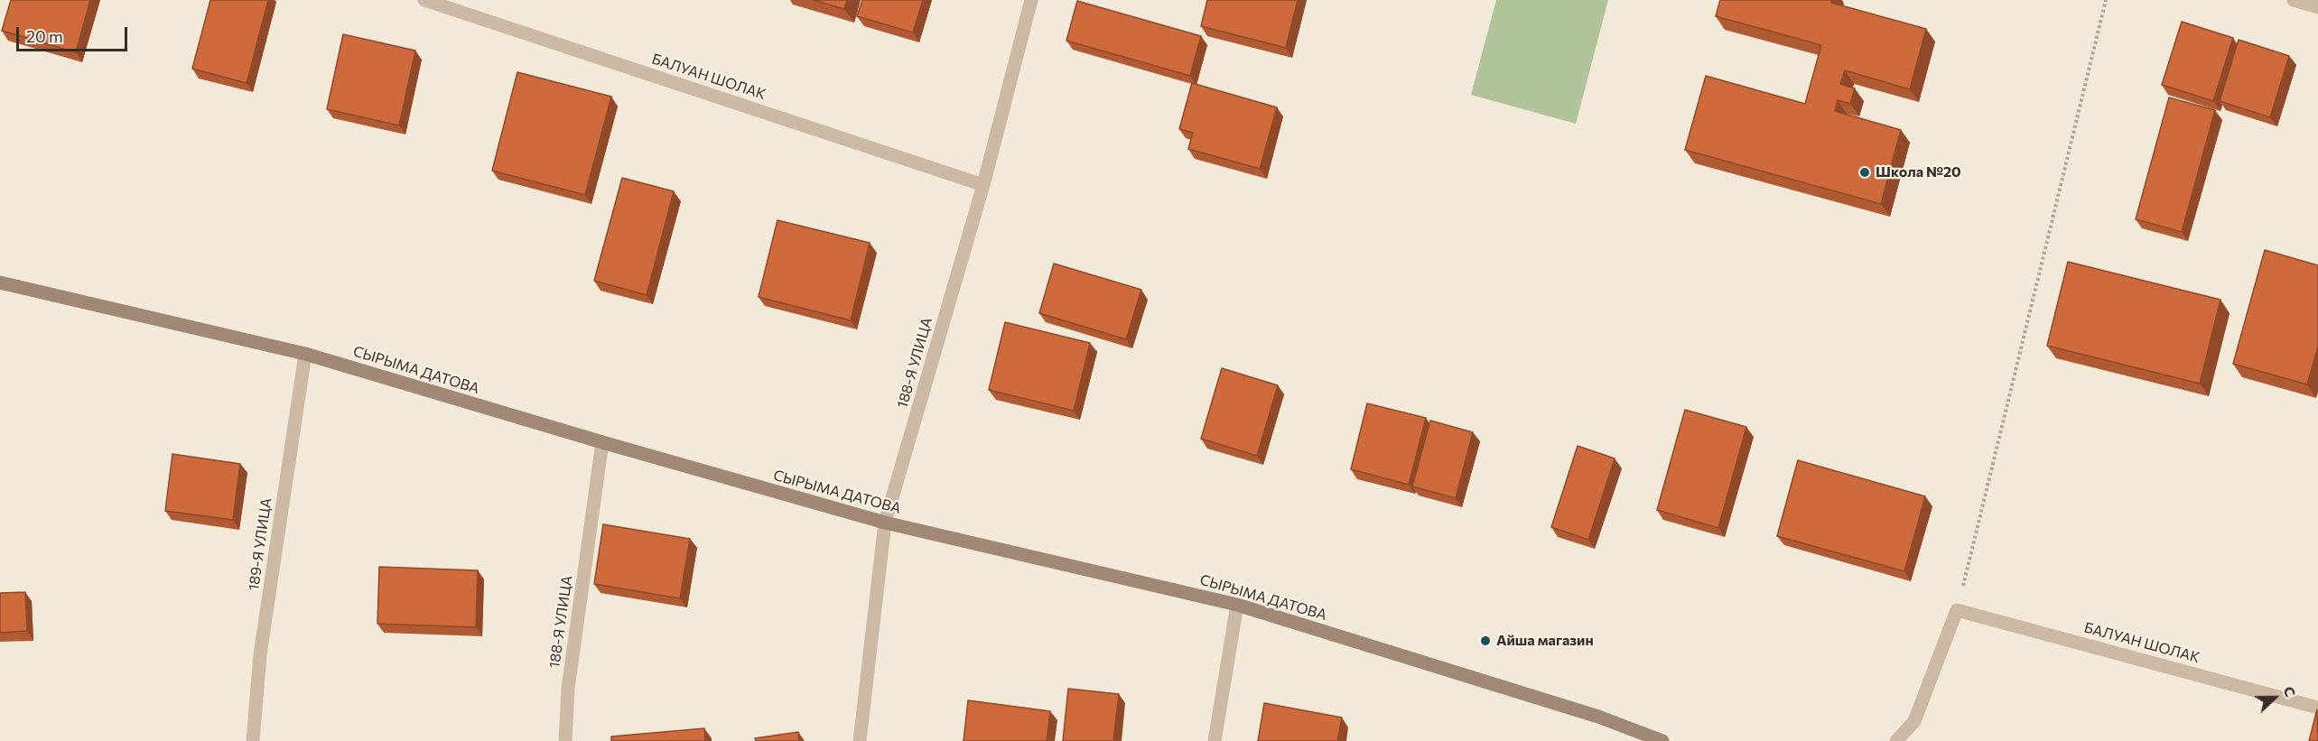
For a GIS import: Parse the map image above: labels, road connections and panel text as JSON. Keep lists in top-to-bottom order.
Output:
{
  "streets": {
    "street": [
      "БАЛУАН ШОЛАК",
      "188-Я УЛИЦА",
      "СЫРЫМА ДАТОВА",
      "189-Я УЛИЦА"
    ]
  },
  "crossings": [
    ["БАЛУАН ШОЛАК", "188-Я УЛИЦА"],
    ["188-Я УЛИЦА", "СЫРЫМА ДАТОВА"],
    ["СЫРЫМА ДАТОВА", "189-Я УЛИЦА"]
  ],
  "places": ["Школа №20", "Айша магазин"],
  "scale_bar": "20 m",
  "north": "right"
}
